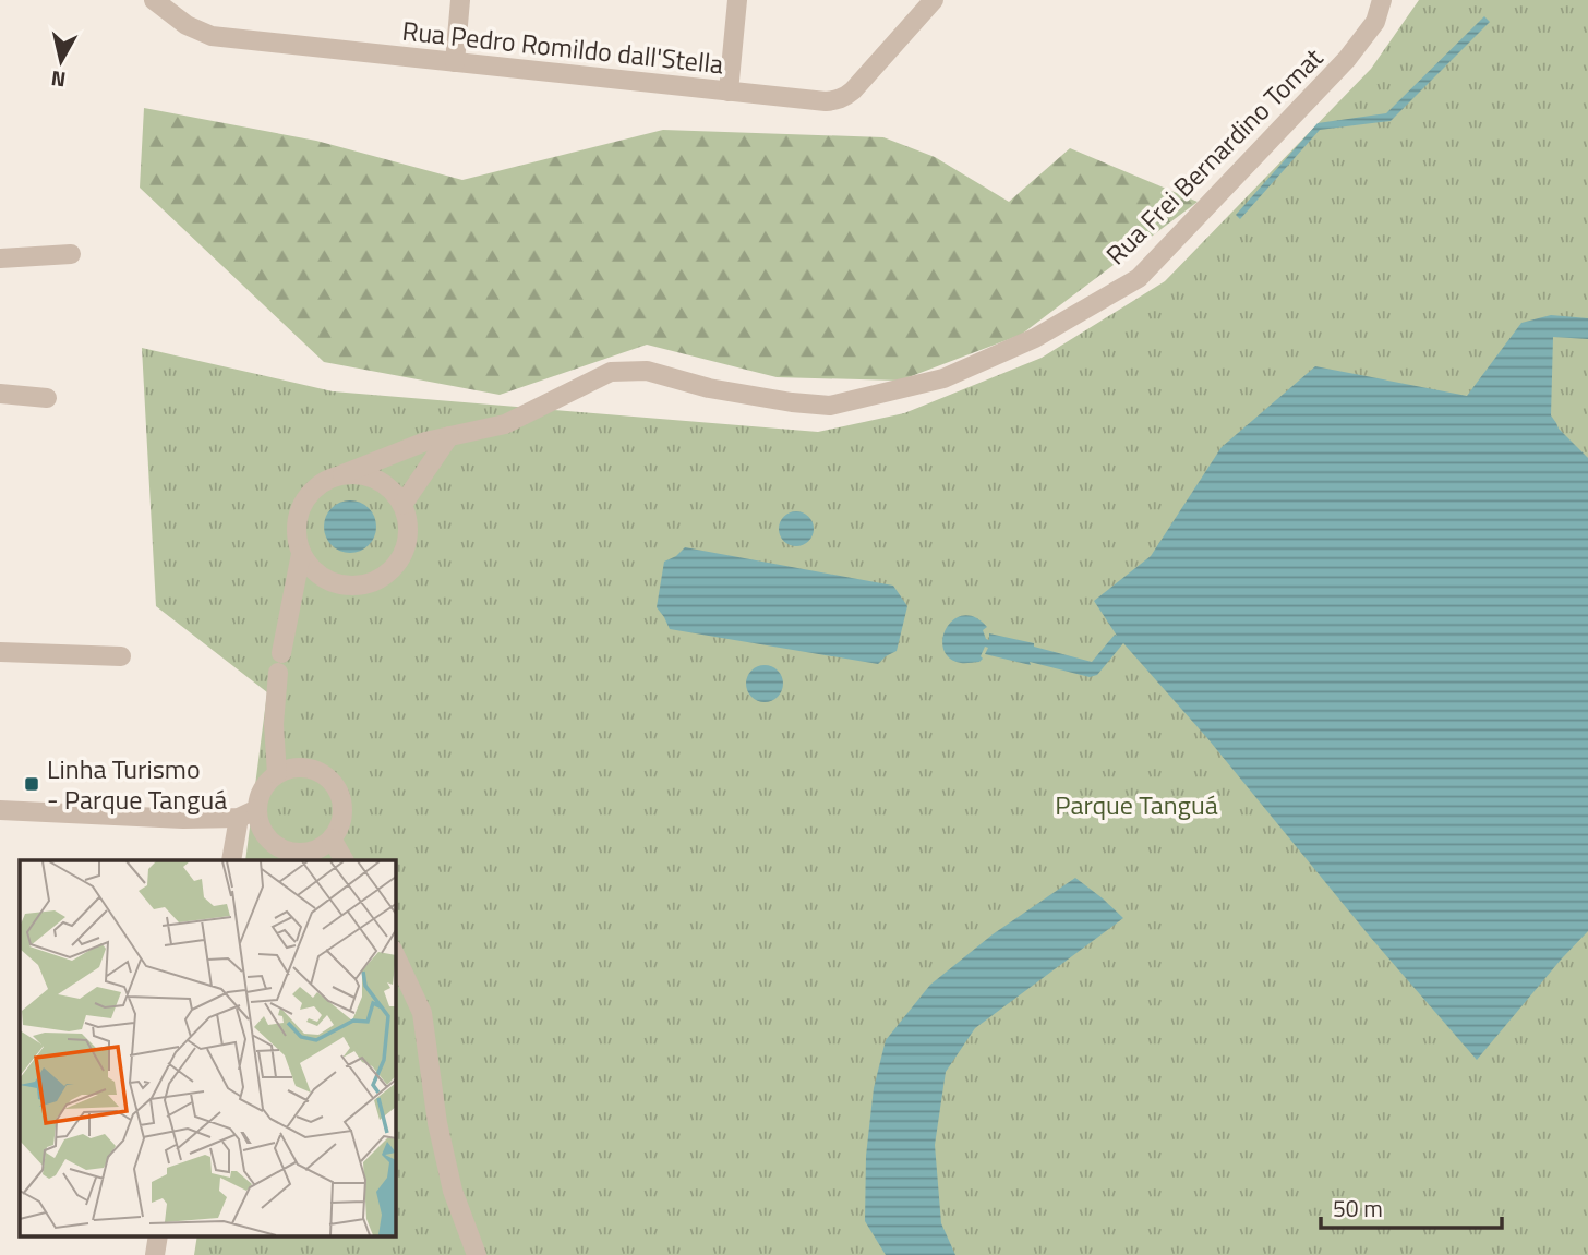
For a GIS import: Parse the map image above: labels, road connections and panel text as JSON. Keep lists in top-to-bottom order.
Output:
{
  "streets": {
    "street": ["Rua Pedro Romildo dall'Stella", "Rua Frei Bernardino Tomat"]
  },
  "parks": ["Parque Tanguá"],
  "places": {
    "transit": ["Linha Turismo - Parque Tanguá"]
  },
  "scale_bar": "50 m",
  "north": "bottom"
}
